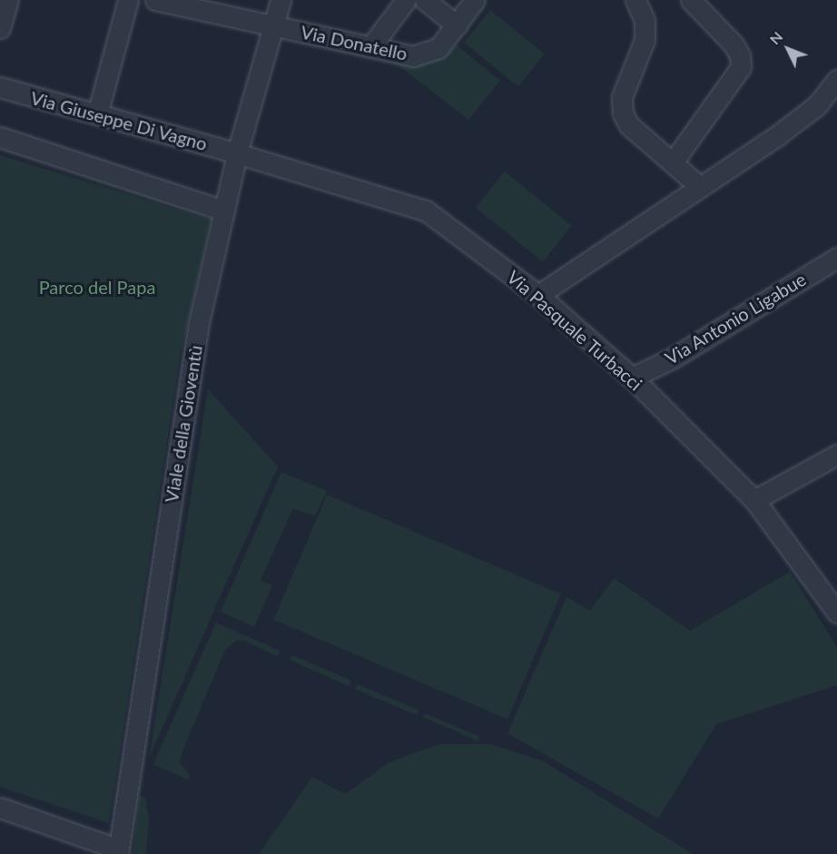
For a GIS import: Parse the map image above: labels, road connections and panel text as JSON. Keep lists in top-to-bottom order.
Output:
{
  "streets": {
    "street": [
      "Via Donatello",
      "Via Giuseppe Di Vagno",
      "Via Antonio Ligabue",
      "Via Pasquale Turbacci",
      "Viale della Gioventù"
    ]
  },
  "crossings": [
    ["Via Donatello", "Viale della Gioventù"],
    ["Via Giuseppe Di Vagno", "Via Pasquale Turbacci"],
    ["Via Giuseppe Di Vagno", "Viale della Gioventù"],
    ["Via Antonio Ligabue", "Via Pasquale Turbacci"],
    ["Via Pasquale Turbacci", "Viale della Gioventù"]
  ],
  "parks": ["Parco del Papa"],
  "north": "top left"
}
